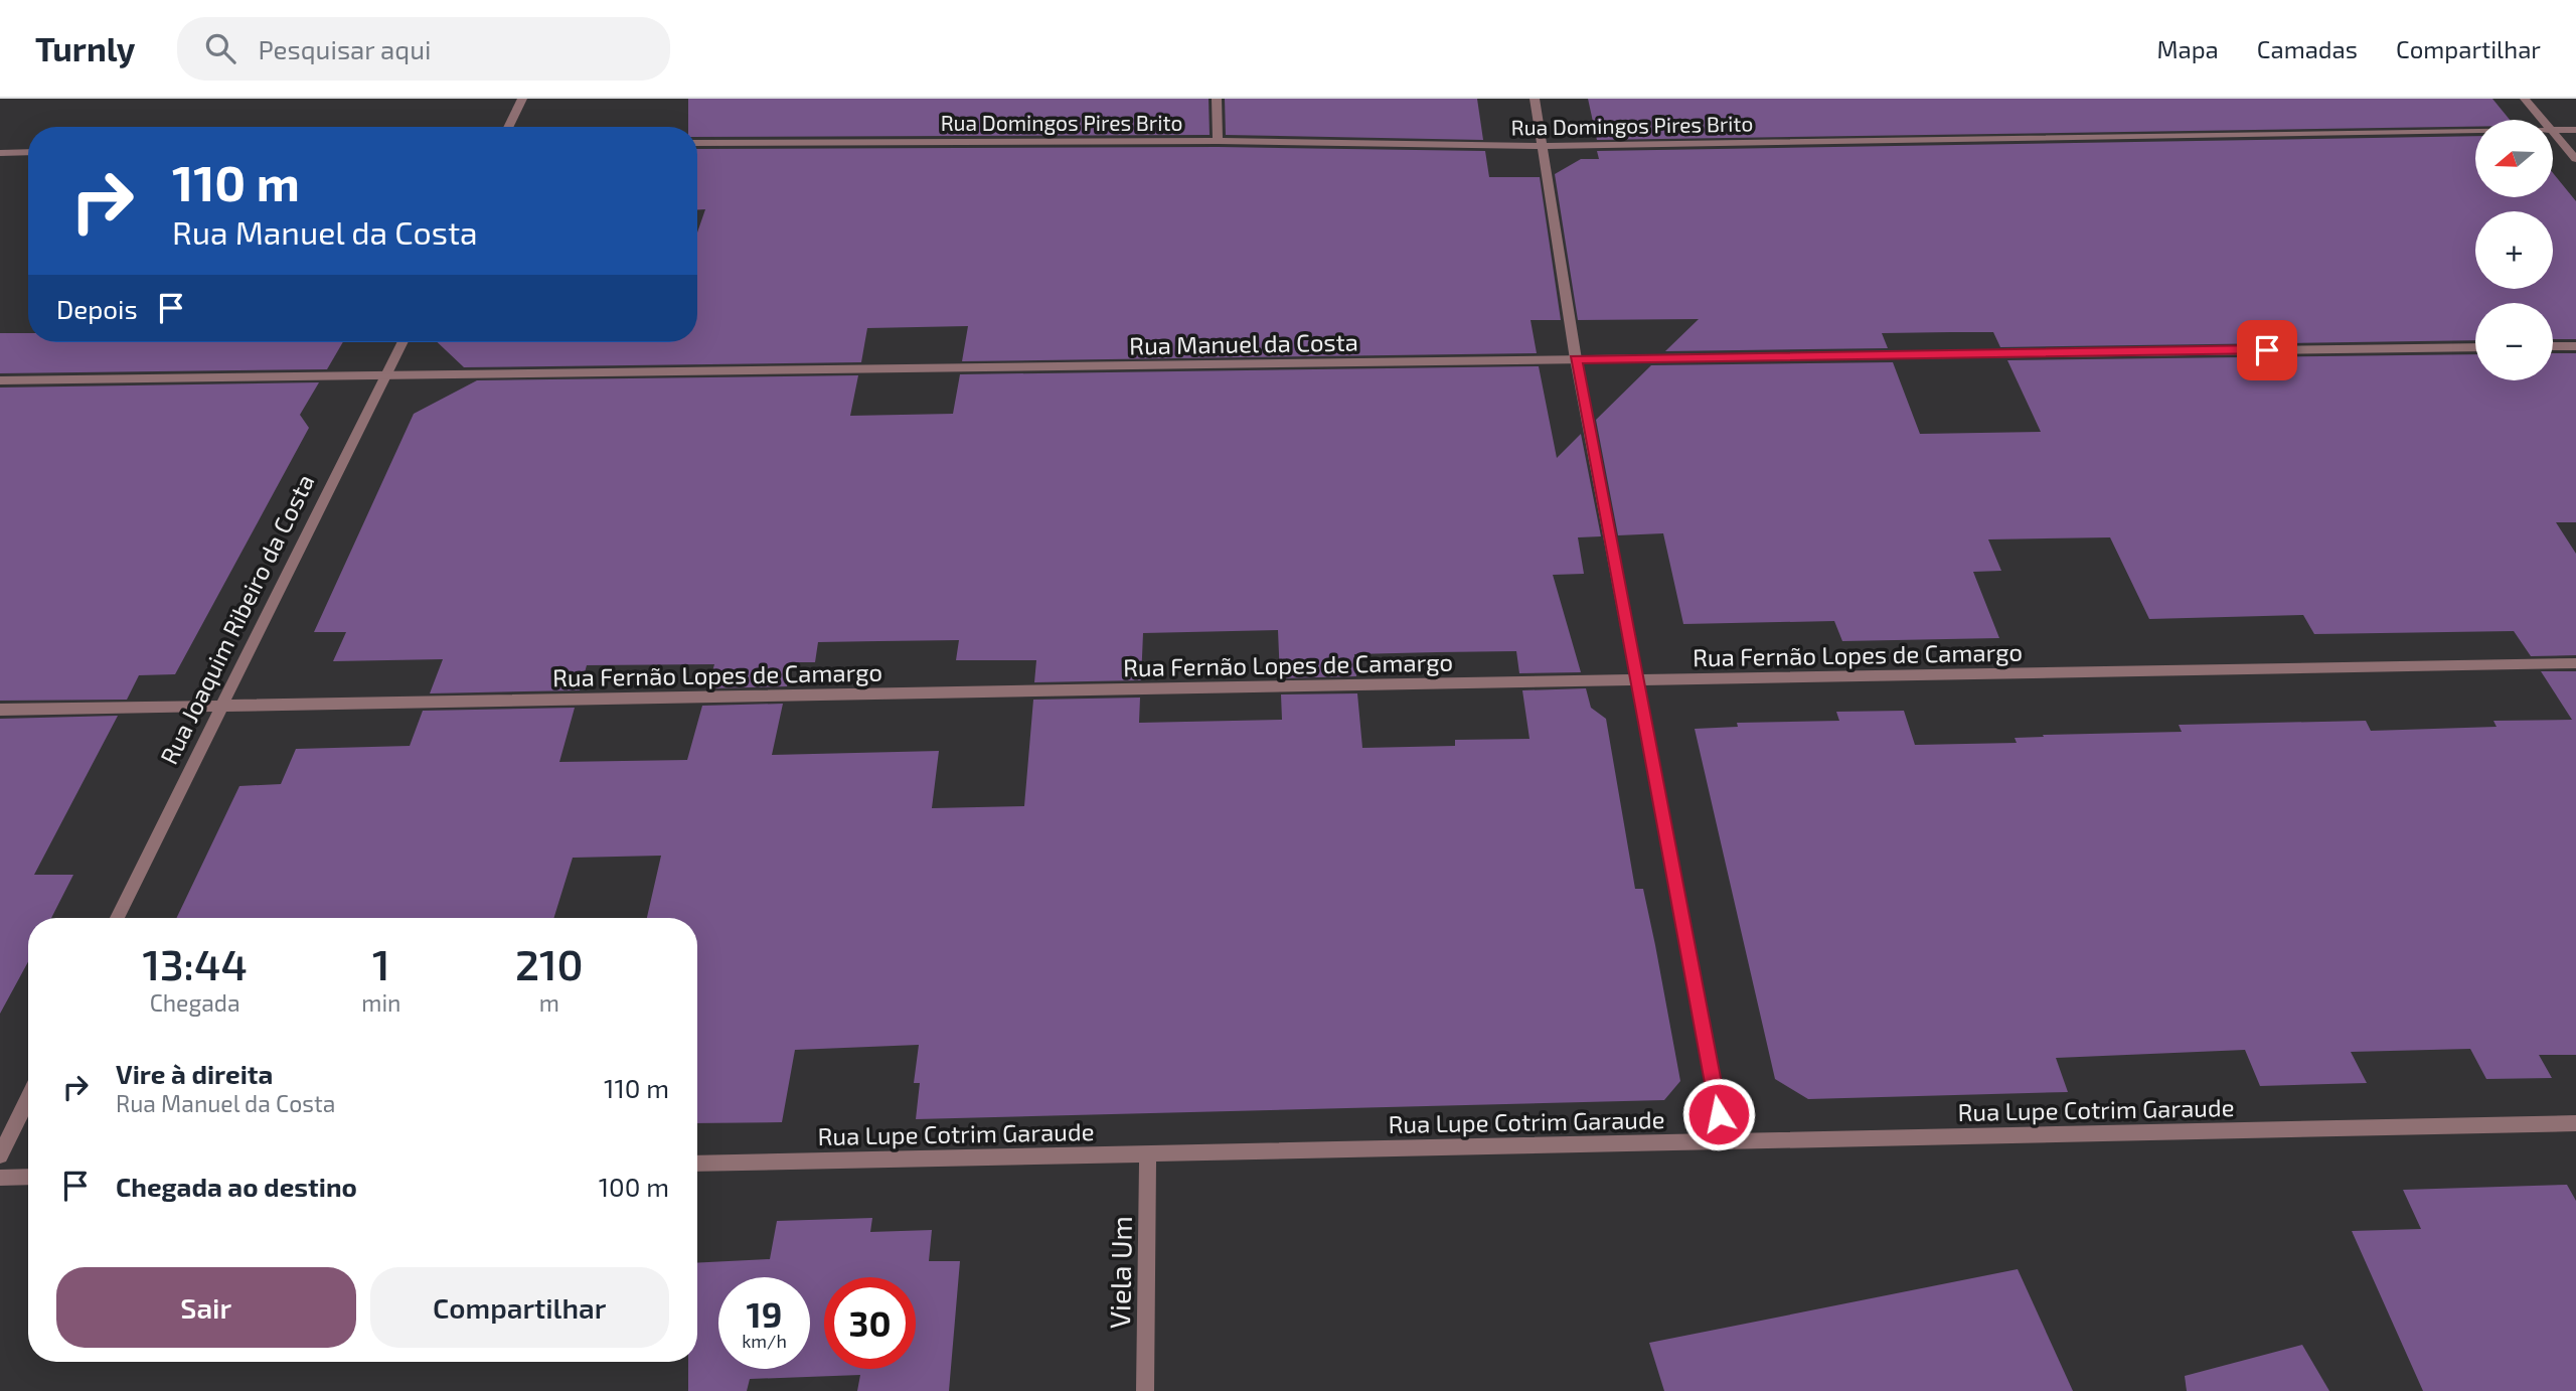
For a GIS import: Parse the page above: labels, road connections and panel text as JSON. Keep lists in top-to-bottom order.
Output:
{
  "streets": {
    "street": [
      "Rua Domingos Pires Brito",
      "Rua Manuel da Costa",
      "Rua Joaquim Ribeiro da Costa",
      "Rua Fernão Lopes de Camargo",
      "Rua Lupe Cotrim Garaude",
      "Viela Um"
    ]
  },
  "crossings": [
    ["Rua Manuel da Costa", "Rua Joaquim Ribeiro da Costa"],
    ["Rua Joaquim Ribeiro da Costa", "Rua Fernão Lopes de Camargo"],
    ["Rua Lupe Cotrim Garaude", "Viela Um"]
  ],
  "north": "left",
  "page": {
    "header": "Turnly",
    "search": "Pesquisar aqui",
    "nav": ["Mapa", "Camadas", "Compartilhar"],
    "map_buttons": ["+", "−"],
    "turn": ["110 m", "Rua Manuel da Costa"],
    "then": "Depois",
    "eta": [
      "13:44",
      "Chegada",
      "1",
      "min",
      "210",
      "m"
    ],
    "list": [
      {
        "name": "Vire à direita",
        "note": "Rua Manuel da Costa",
        "value": "110 m"
      },
      {
        "name": "Chegada ao destino",
        "value": "100 m"
      }
    ],
    "buttons": ["Sair", "Compartilhar"],
    "speed": "19 km/h",
    "limit": "30"
  }
}
